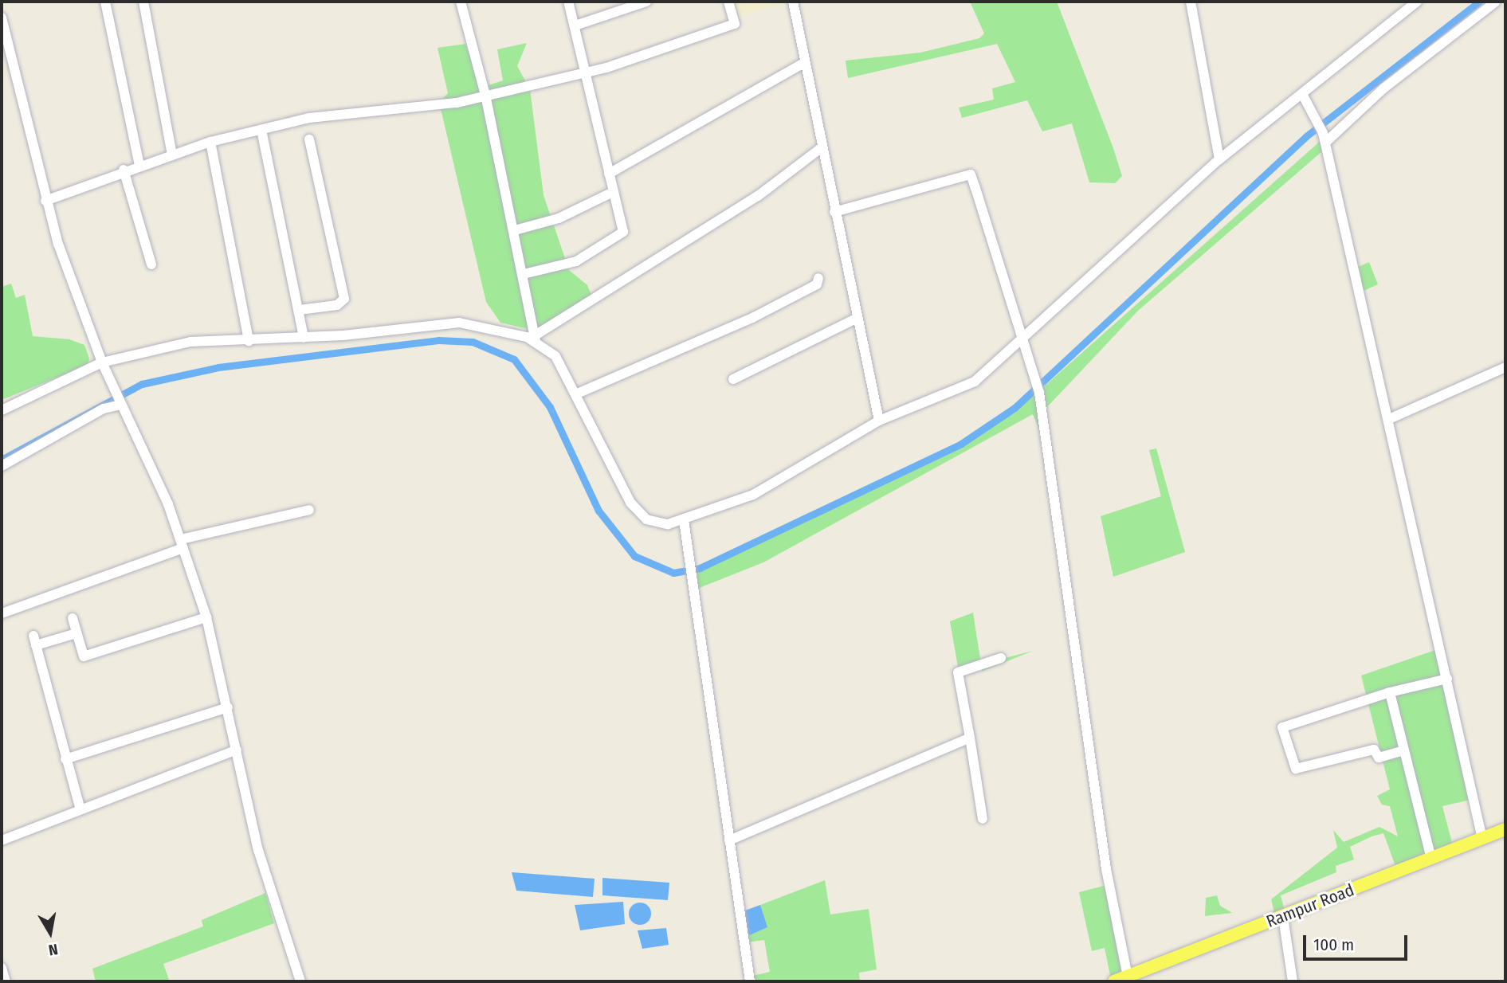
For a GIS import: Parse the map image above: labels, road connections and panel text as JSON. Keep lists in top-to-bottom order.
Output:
{
  "streets": {
    "main road": ["Rampur Road"]
  },
  "scale_bar": "100 m",
  "north": "bottom"
}
